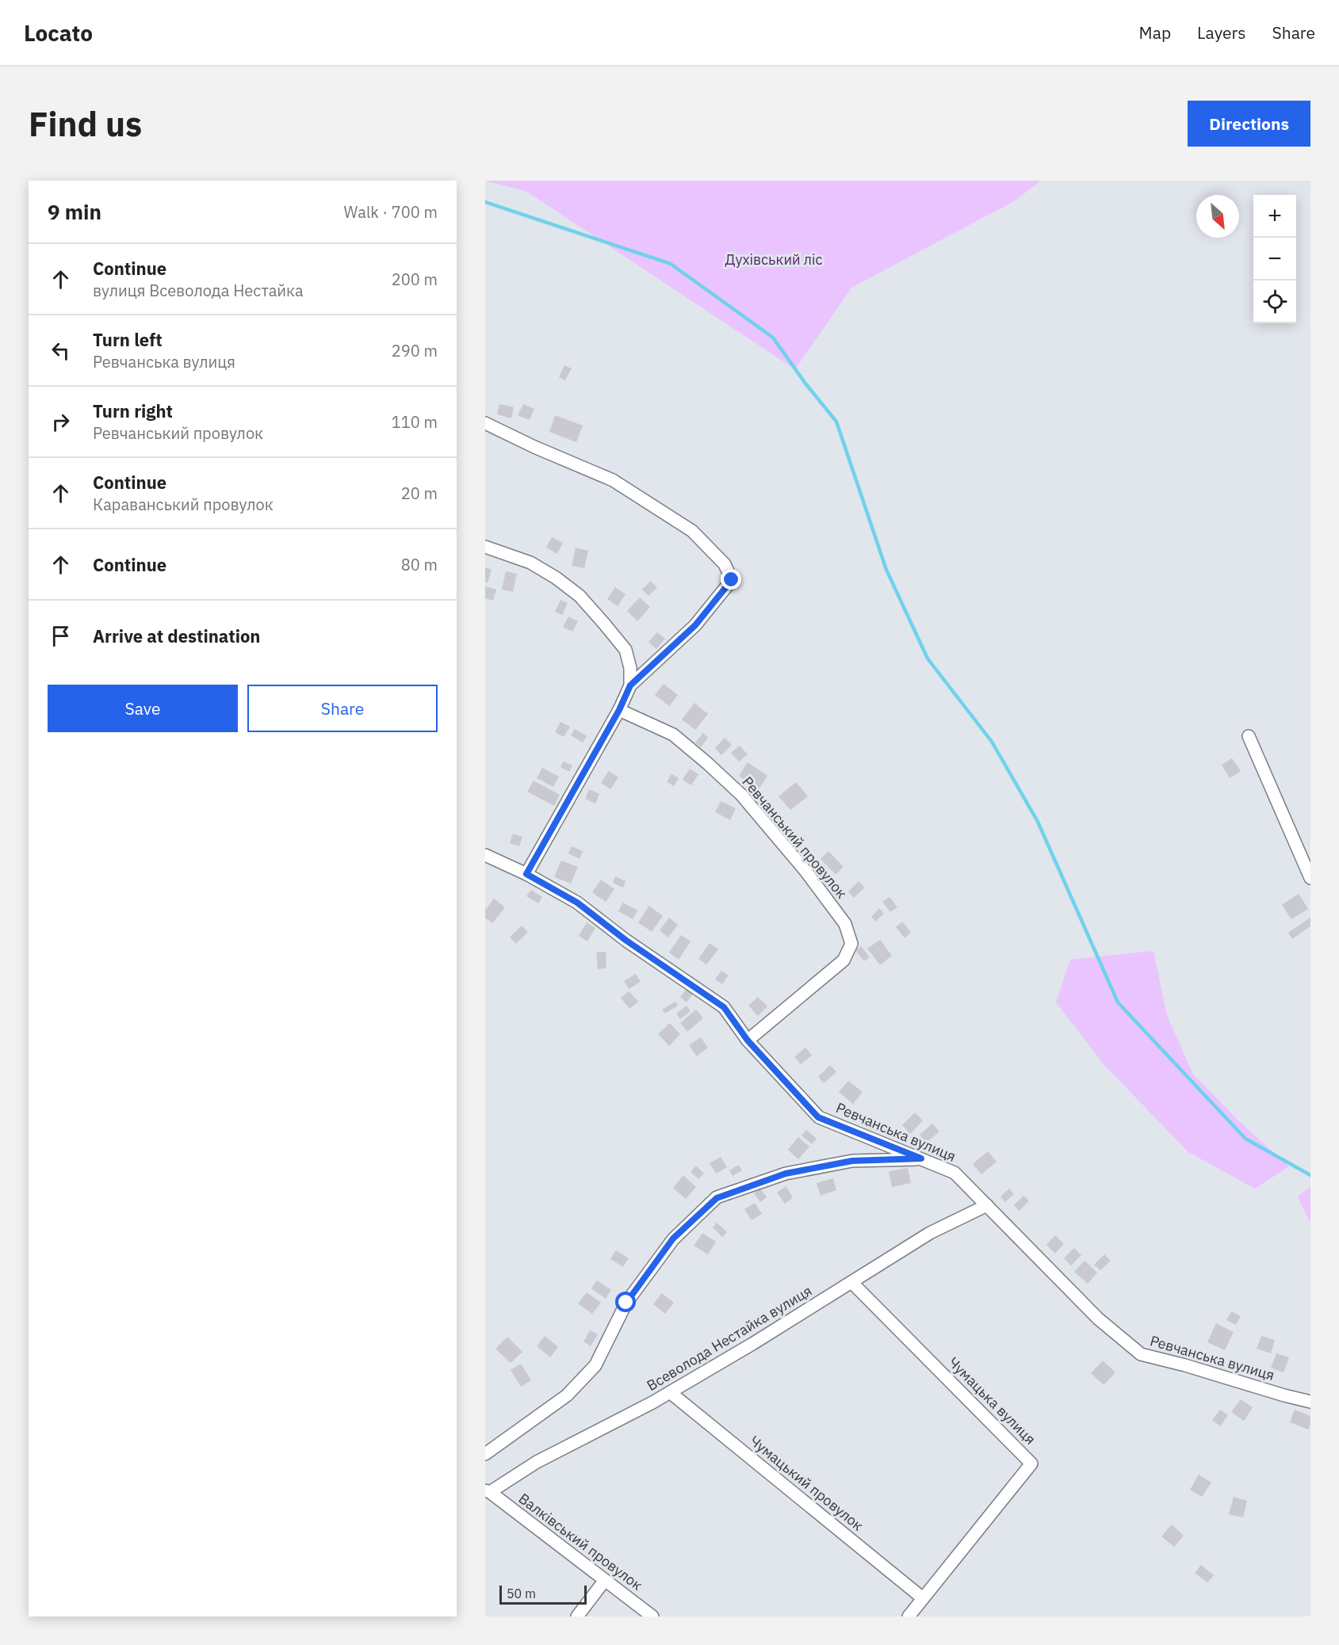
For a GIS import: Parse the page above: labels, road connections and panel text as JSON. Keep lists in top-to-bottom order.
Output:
{
  "streets": {
    "street": [
      "Ревчанський провулок",
      "Ревчанська вулиця",
      "Всеволода Нестайка вулиця",
      "Чумацька вулиця",
      "Чумацький провулок",
      "Валківський провулок"
    ]
  },
  "crossings": [
    ["Ревчанський провулок", "Ревчанська вулиця"],
    ["Ревчанська вулиця", "Всеволода Нестайка вулиця"],
    ["Всеволода Нестайка вулиця", "Чумацька вулиця"],
    ["Всеволода Нестайка вулиця", "Чумацький провулок"],
    ["Всеволода Нестайка вулиця", "Валківський провулок"],
    ["Чумацька вулиця", "Чумацький провулок"]
  ],
  "parks": ["Духівський ліс"],
  "scale_bar": "50 m",
  "north": "bottom right",
  "page": {
    "header": "Locato",
    "nav": ["Map", "Layers", "Share"],
    "buttons": [
      "Directions",
      ["Save", "Share"]
    ],
    "title": "Find us",
    "heading": ["9 min", "Walk · 700 m"],
    "map_buttons": ["+", "−"],
    "list": [
      ["Continue", "вулиця Всеволода Нестайка", "200 m"],
      ["Turn left", "Ревчанська вулиця", "290 m"],
      ["Turn right", "Ревчанський провулок", "110 m"],
      ["Continue", "Караванський провулок", "20 m"],
      ["Continue", "80 m"],
      "Arrive at destination"
    ],
    "scale": "50 m"
  }
}
